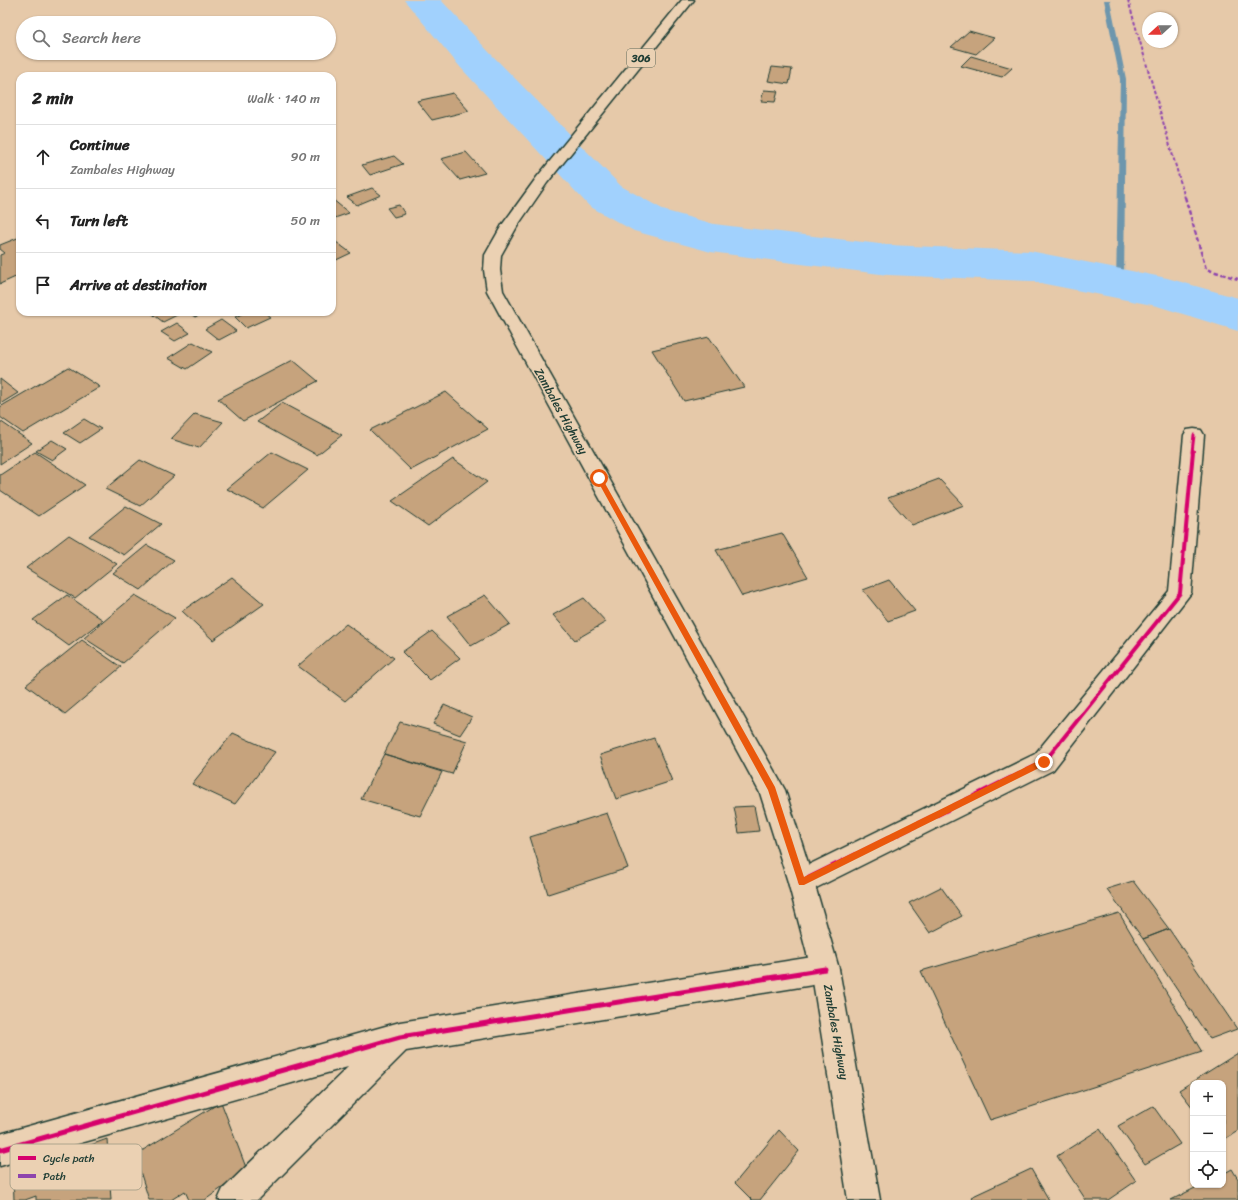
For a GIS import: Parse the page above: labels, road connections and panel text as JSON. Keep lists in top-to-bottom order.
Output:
{
  "streets": {
    "main road": ["306", "Zambales Highway"]
  },
  "legend": ["Cycle path", "Path"],
  "north": "left",
  "page": {
    "search": "Search here",
    "heading": ["2 min", "Walk · 140 m"],
    "list": [
      ["Continue", "Zambales Highway", "90 m"],
      ["Turn left", "50 m"],
      "Arrive at destination"
    ],
    "map_buttons": ["+", "−"]
  }
}
